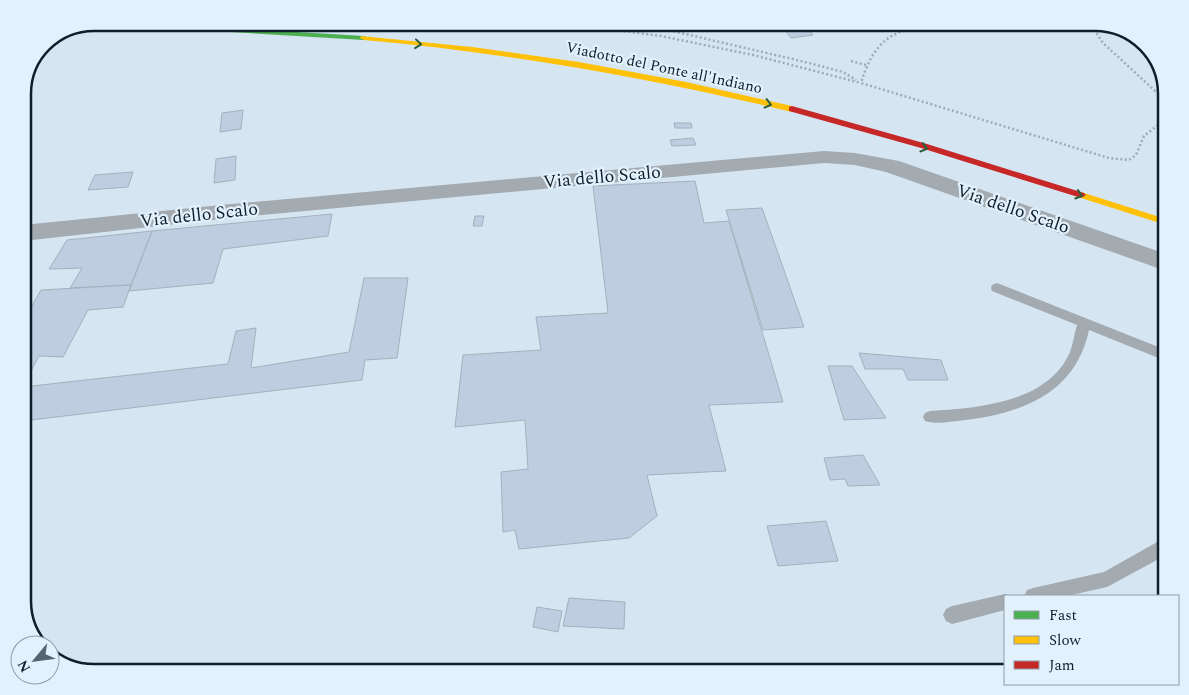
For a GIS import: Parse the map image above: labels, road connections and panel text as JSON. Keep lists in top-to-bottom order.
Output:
{
  "streets": {
    "highway": ["Viadotto del Ponte all'Indiano"],
    "street": ["Via dello Scalo"]
  },
  "one_way": ["Viadotto del Ponte all'Indiano"],
  "legend": ["Fast", "Slow", "Jam"],
  "north": "bottom left"
}
